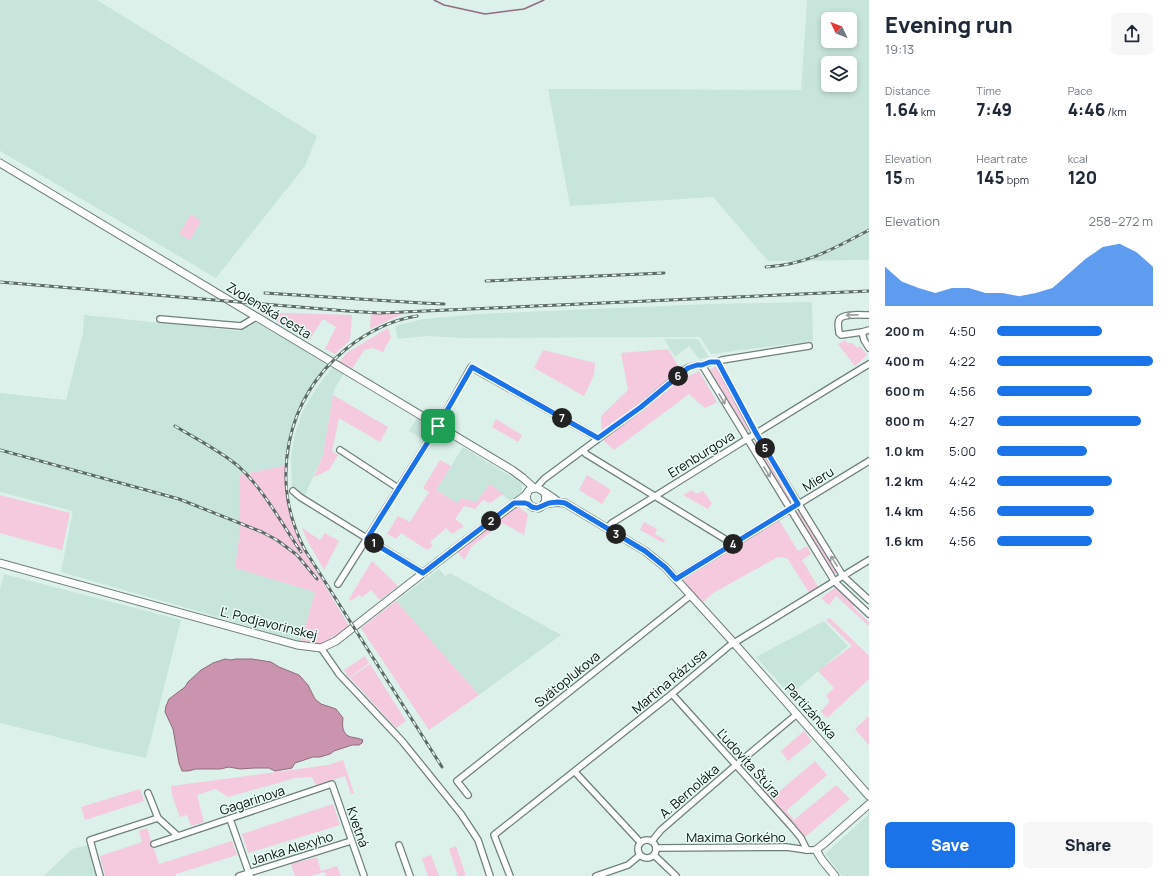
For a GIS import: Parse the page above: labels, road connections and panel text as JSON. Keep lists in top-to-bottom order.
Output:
{
  "streets": {
    "street": [
      "Zvolenská cesta",
      "Erenburgova",
      "Mieru",
      "Ľ. Podjavorinskej",
      "Svätoplukova",
      "Martina Rázusa",
      "Partizánska",
      "Ľudovíta Štúra",
      "A. Bernoláka",
      "Gagarinova",
      "Kvetná",
      "Maxima Gorkého",
      "Janka Alexyho"
    ]
  },
  "crossings": [
    ["Zvolenská cesta", "Erenburgova"],
    ["Zvolenská cesta", "Mieru"],
    ["Zvolenská cesta", "Ľ. Podjavorinskej"],
    ["Zvolenská cesta", "Svätoplukova"],
    ["Zvolenská cesta", "Martina Rázusa"],
    ["Zvolenská cesta", "Partizánska"],
    ["Martina Rázusa", "Partizánska"],
    ["Martina Rázusa", "Ľudovíta Štúra"],
    ["Partizánska", "A. Bernoláka"],
    ["Ľudovíta Štúra", "A. Bernoláka"],
    ["Ľudovíta Štúra", "Maxima Gorkého"],
    ["A. Bernoláka", "Maxima Gorkého"],
    ["Gagarinova", "Kvetná"],
    ["Kvetná", "Janka Alexyho"]
  ],
  "north": "top left",
  "page": {
    "heading": ["Evening run", "19:13"],
    "stats": [
      ["Distance", "1.64 km"],
      ["Time", "7:49"],
      ["Pace", "4:46 /km"],
      ["Elevation", "15 m"],
      ["Heart rate", "145 bpm"],
      ["kcal", "120"]
    ],
    "chart": ["Elevation", "258–272 m"],
    "list": [
      {
        "name": "200 m",
        "note": "4:50"
      },
      {
        "name": "400 m",
        "note": "4:22"
      },
      {
        "name": "600 m",
        "note": "4:56"
      },
      {
        "name": "800 m",
        "note": "4:27"
      },
      {
        "name": "1.0 km",
        "note": "5:00"
      },
      {
        "name": "1.2 km",
        "note": "4:42"
      },
      {
        "name": "1.4 km",
        "note": "4:56"
      },
      {
        "name": "1.6 km",
        "note": "4:56"
      }
    ],
    "pins": [
      "6",
      "7",
      "5",
      "2",
      "3",
      "1",
      "4"
    ],
    "buttons": ["Save", "Share"]
  }
}
